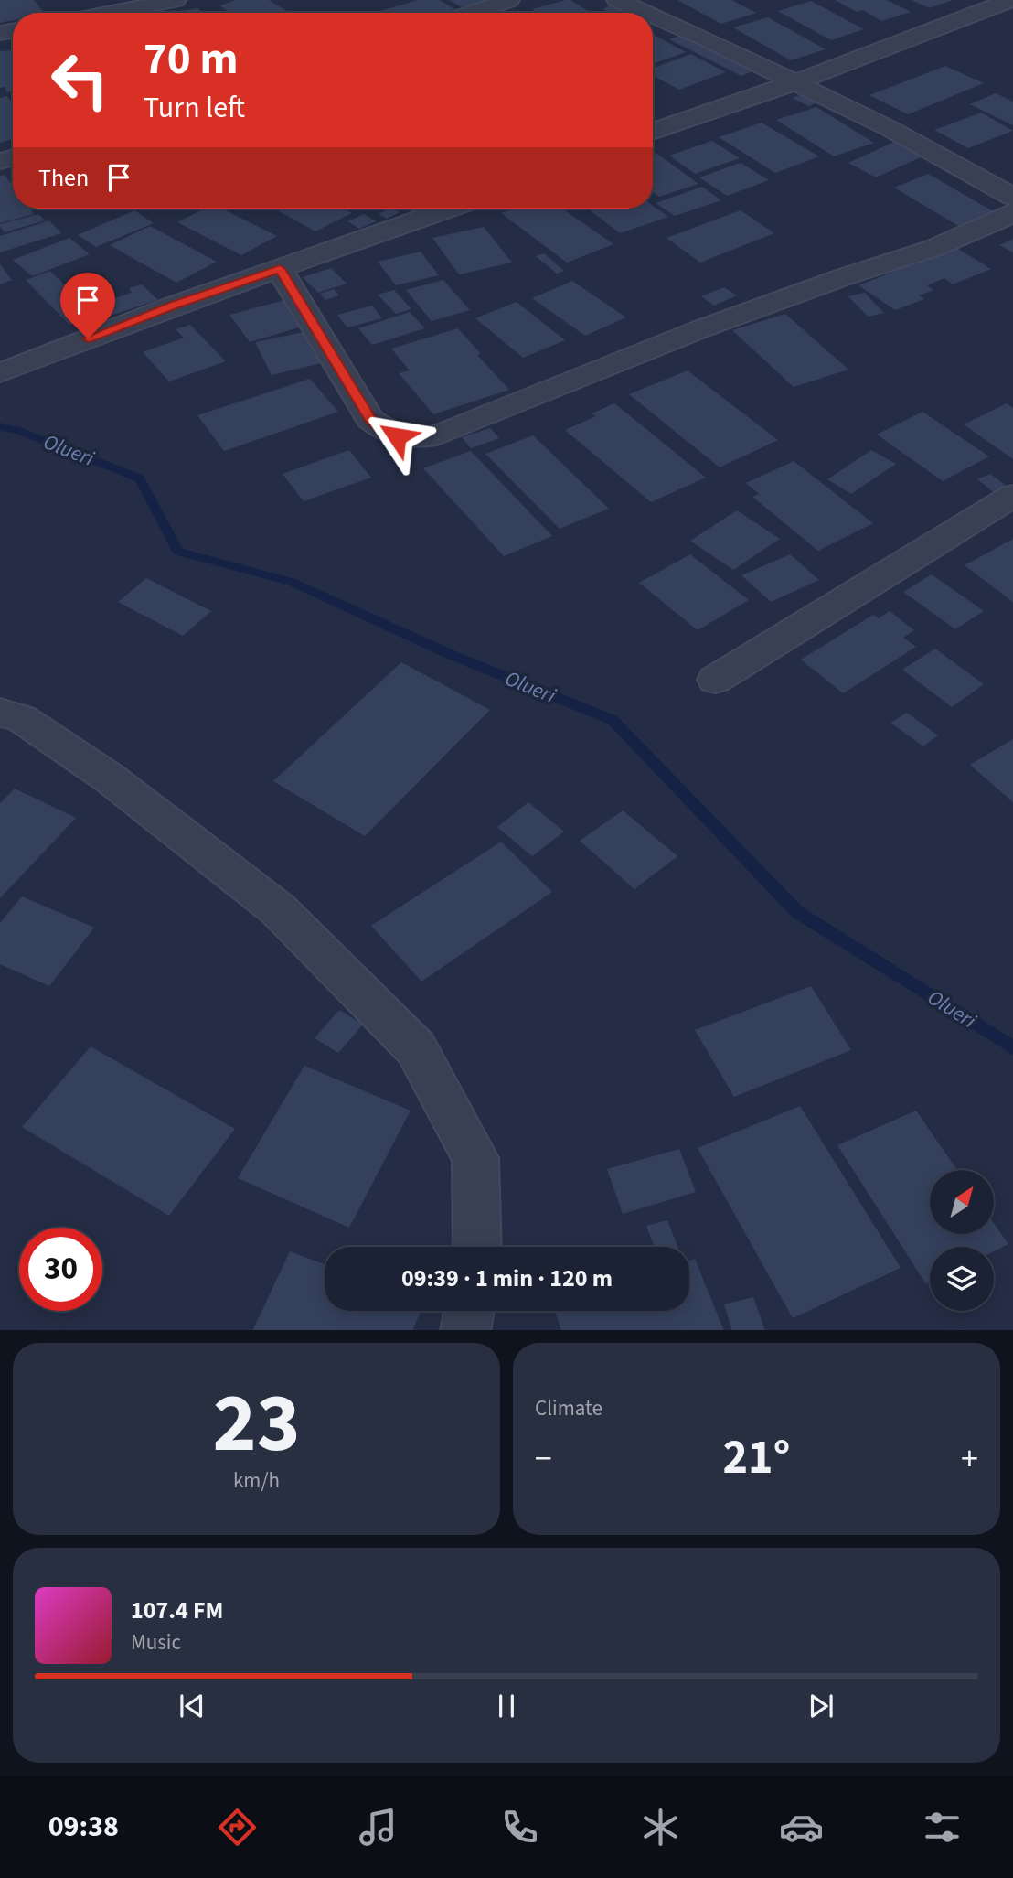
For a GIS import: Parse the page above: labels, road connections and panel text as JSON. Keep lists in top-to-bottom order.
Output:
{
  "water": ["Olueri"],
  "north": "top right",
  "page": {
    "turn": ["70 m", "Turn left"],
    "then": "Then",
    "limit": "30",
    "trip": "09:39 · 1 min · 120 m",
    "tile": [
      ["23", "km/h"],
      "Climate"
    ],
    "heat": ["−", "21°", "+"],
    "song": ["107.4 FM", "Music"],
    "tabs": "09:38"
  }
}
